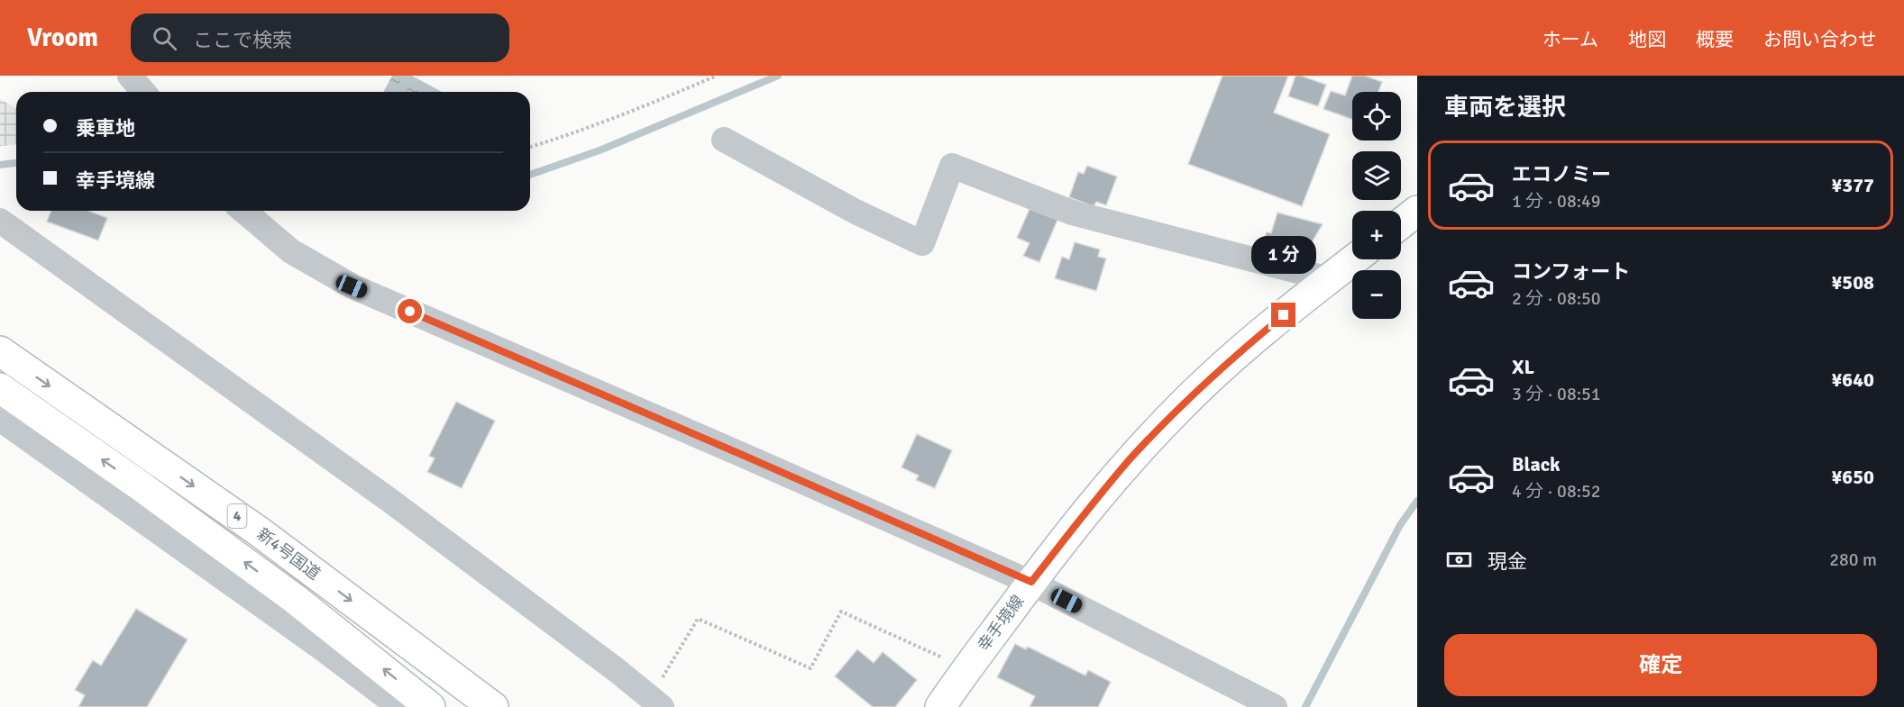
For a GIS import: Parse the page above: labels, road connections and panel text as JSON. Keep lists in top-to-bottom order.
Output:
{
  "streets": {
    "main road": ["4", "新4号国道", "幸手境線"]
  },
  "page": {
    "header": "Vroom",
    "search": "ここで検索",
    "nav": [
      "ホーム",
      "地図",
      "概要",
      "お問い合わせ"
    ],
    "heading": "車両を選択",
    "map_buttons": ["+", "−"],
    "banner": ["乗車地", "幸手境線"],
    "list": [
      {
        "name": "エコノミー",
        "note": "1 分 · 08:49",
        "value": "¥377"
      },
      {
        "name": "コンフォート",
        "note": "2 分 · 08:50",
        "value": "¥508"
      },
      {
        "name": "XL",
        "note": "3 分 · 08:51",
        "value": "¥640"
      },
      {
        "name": "Black",
        "note": "4 分 · 08:52",
        "value": "¥650"
      }
    ],
    "bubble": "1 分",
    "pay": ["現金", "280 m"],
    "buttons": "確定"
  }
}
